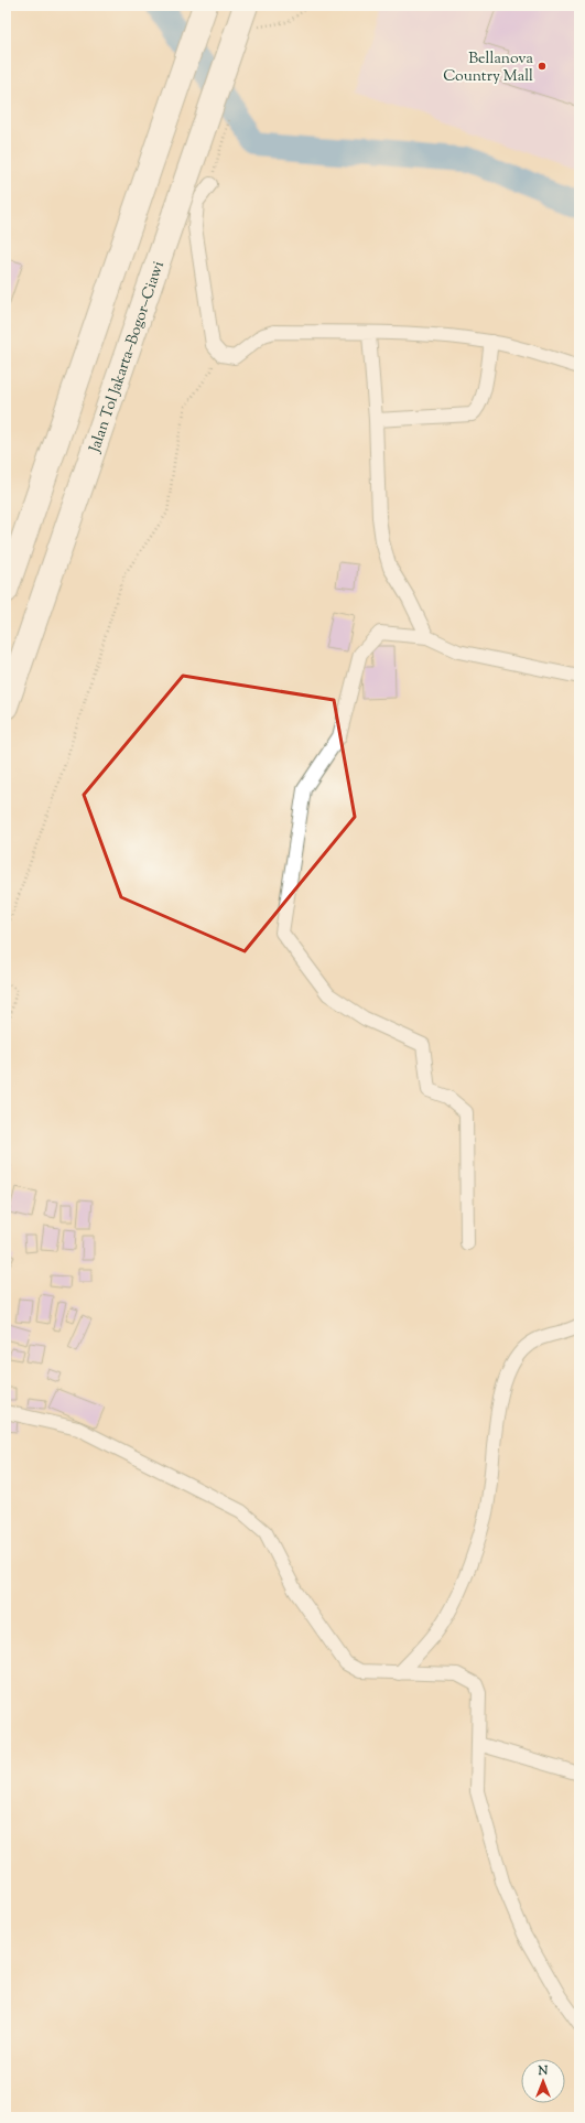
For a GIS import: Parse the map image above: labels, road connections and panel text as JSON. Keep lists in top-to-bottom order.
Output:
{
  "streets": {
    "highway": ["Jalan Tol Jakarta–Bogor–Ciawi"]
  },
  "places": ["Bellanova Country Mall"],
  "north": "top"
}
